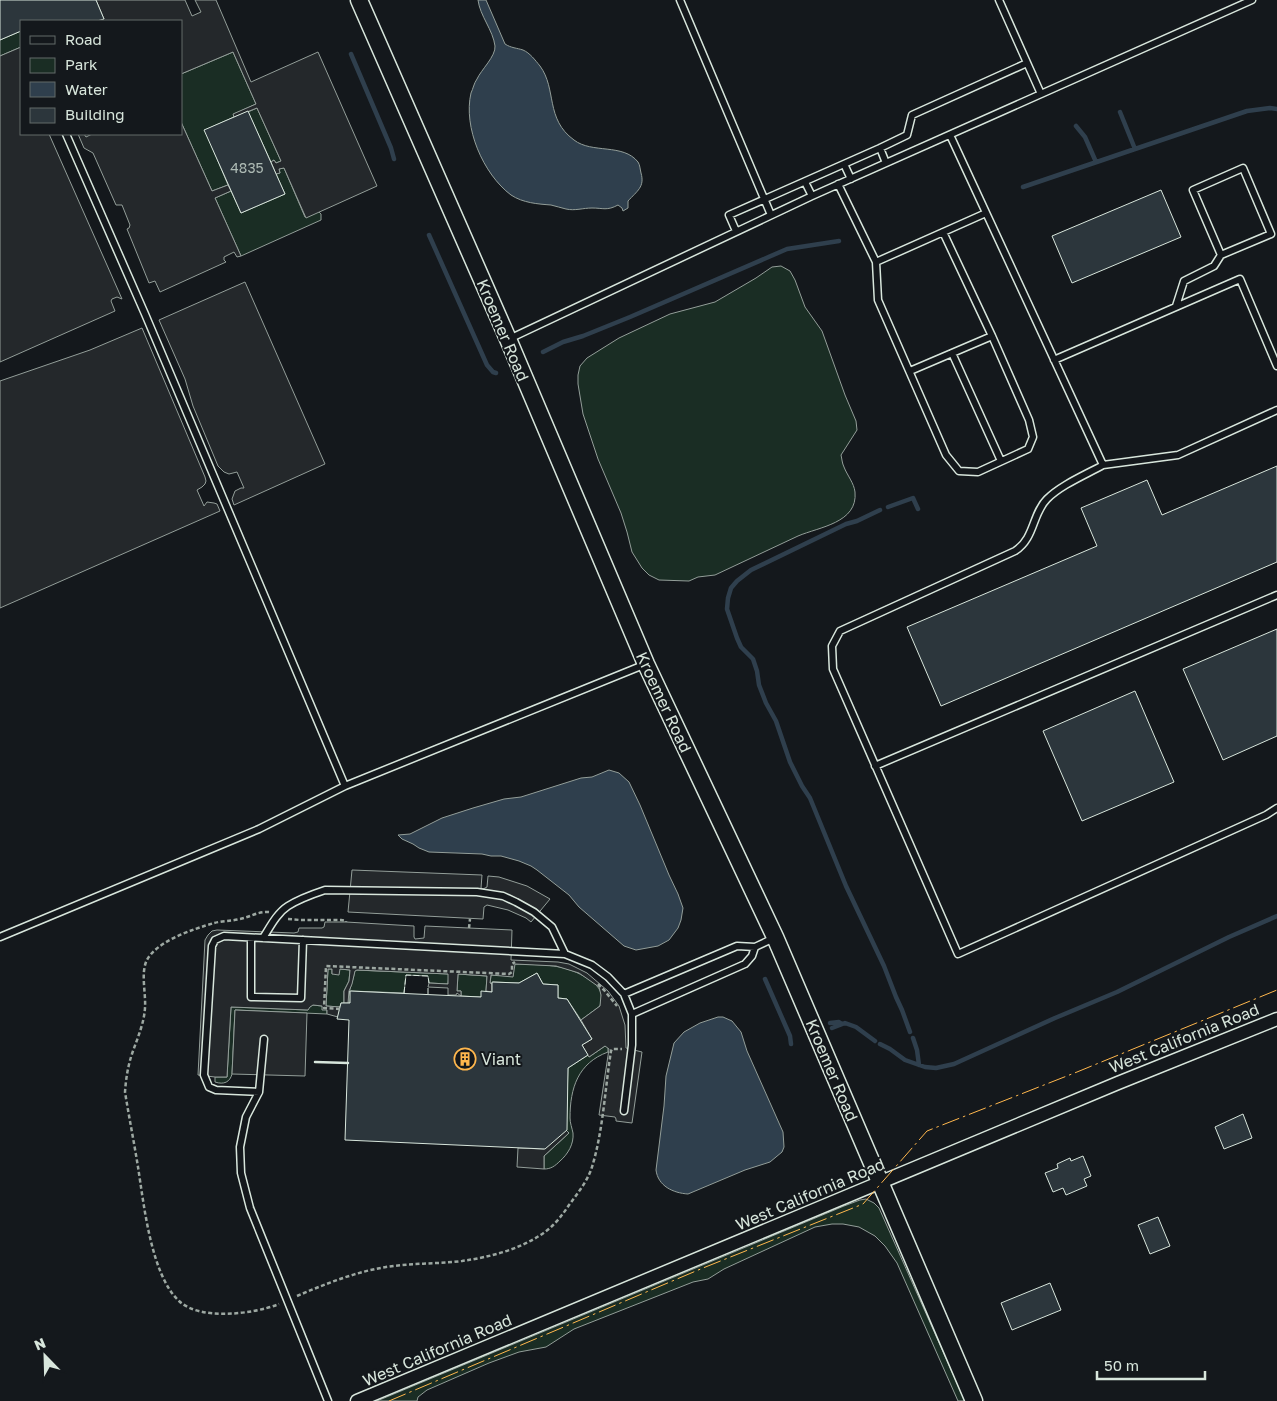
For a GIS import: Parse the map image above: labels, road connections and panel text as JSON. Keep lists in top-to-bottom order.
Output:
{
  "streets": {
    "street": ["Kroemer Road", "West California Road"]
  },
  "crossings": [
    ["Kroemer Road", "West California Road"]
  ],
  "places": {
    "building": ["Viant"]
  },
  "house_numbers": ["4835"],
  "legend": [
    "Road",
    "Park",
    "Water",
    "Building"
  ],
  "scale_bar": "50 m",
  "north": "top left"
}
